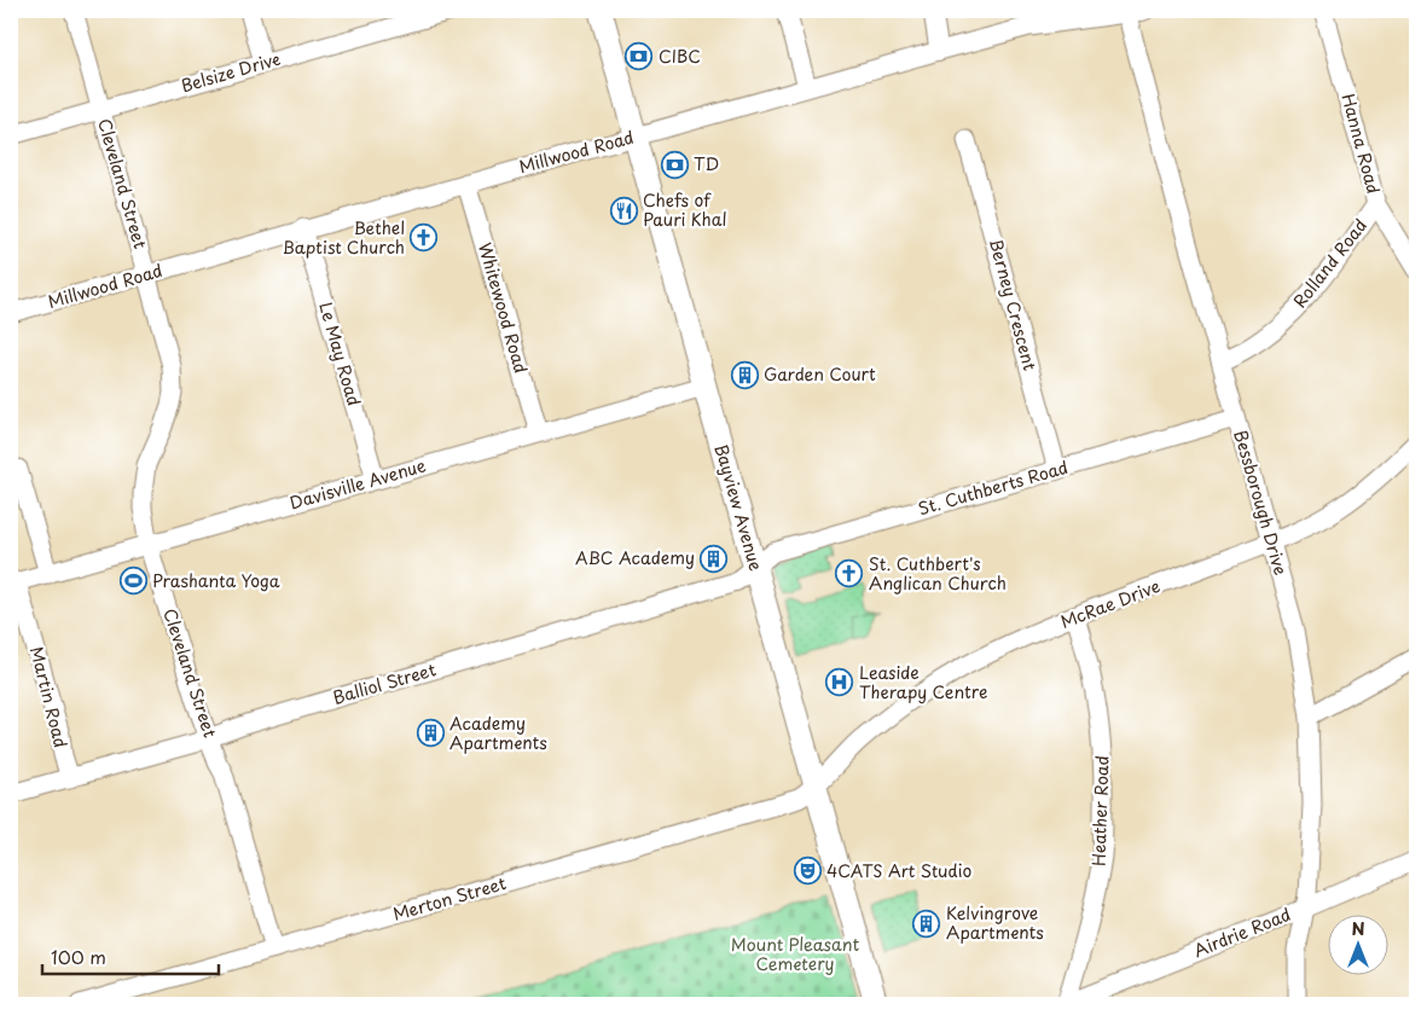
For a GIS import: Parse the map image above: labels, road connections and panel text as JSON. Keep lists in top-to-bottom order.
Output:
{
  "streets": {
    "main road": ["Bayview Avenue"],
    "street": [
      "Belsize Drive",
      "Hanna Road",
      "Millwood Road",
      "Cleveland Street",
      "Rolland Road",
      "Berney Crescent",
      "Whitewood Road",
      "Le May Road",
      "Davisville Avenue",
      "St. Cuthberts Road",
      "Bessborough Drive",
      "McRae Drive",
      "Balliol Street",
      "Martin Road",
      "Heather Road",
      "Merton Street",
      "Airdrie Road"
    ]
  },
  "crossings": [
    ["Belsize Drive", "Cleveland Street"],
    ["Hanna Road", "Rolland Road"],
    ["Millwood Road", "Cleveland Street"],
    ["Millwood Road", "Whitewood Road"],
    ["Millwood Road", "Le May Road"],
    ["Millwood Road", "Bessborough Drive"],
    ["Millwood Road", "Bayview Avenue"],
    ["Cleveland Street", "Davisville Avenue"],
    ["Cleveland Street", "Balliol Street"],
    ["Cleveland Street", "Merton Street"],
    ["Rolland Road", "Bessborough Drive"],
    ["Berney Crescent", "St. Cuthberts Road"],
    ["Whitewood Road", "Davisville Avenue"],
    ["Le May Road", "Davisville Avenue"],
    ["Davisville Avenue", "Bayview Avenue"],
    ["Davisville Avenue", "Martin Road"],
    ["St. Cuthberts Road", "Bessborough Drive"],
    ["St. Cuthberts Road", "Bayview Avenue"],
    ["St. Cuthberts Road", "Balliol Street"],
    ["Bessborough Drive", "McRae Drive"],
    ["Bessborough Drive", "Airdrie Road"],
    ["Bayview Avenue", "McRae Drive"],
    ["Bayview Avenue", "Balliol Street"],
    ["Bayview Avenue", "Merton Street"],
    ["McRae Drive", "Heather Road"],
    ["McRae Drive", "Merton Street"],
    ["Balliol Street", "Martin Road"],
    ["Heather Road", "Airdrie Road"]
  ],
  "parks": ["Mount Pleasant Cemetery"],
  "places": {
    "bank": ["CIBC", "TD"],
    "restaurant": ["Chefs of Pauri Khal"],
    "church": ["Bethel Baptist Church", "St. Cuthbert's Anglican Church"],
    "building": [
      "Garden Court",
      "ABC Academy",
      "Academy Apartments",
      "Kelvingrove Apartments"
    ],
    "sports": ["Prashanta Yoga"],
    "hospital": ["Leaside Therapy Centre"],
    "theatre": ["4CATS Art Studio"]
  },
  "scale_bar": "100 m",
  "north": "top"
}
